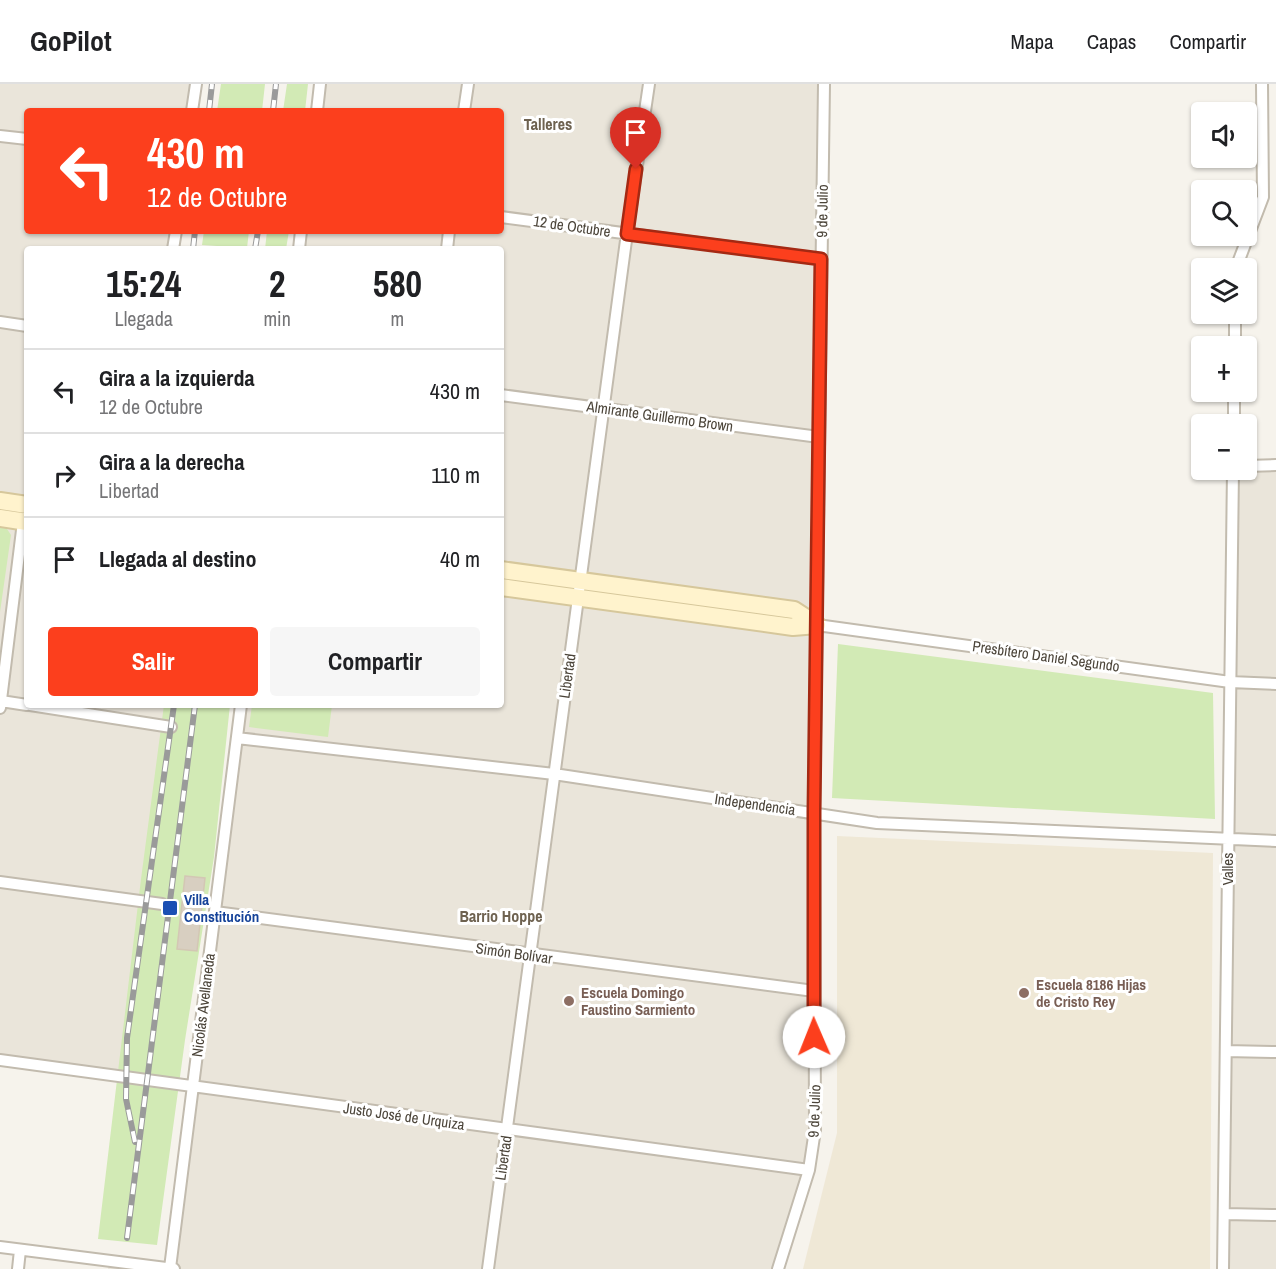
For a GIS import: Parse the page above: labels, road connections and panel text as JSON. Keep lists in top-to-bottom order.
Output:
{
  "streets": {
    "main road": ["Presbítero Daniel Segundo"],
    "street": [
      "9 de Julio",
      "12 de Octubre",
      "Almirante Guillermo Brown",
      "Libertad",
      "Independencia",
      "Valles",
      "Simón Bolívar",
      "Nicolás Avellaneda",
      "Justo José de Urquiza"
    ]
  },
  "crossings": [
    ["9 de Julio", "12 de Octubre"],
    ["9 de Julio", "Almirante Guillermo Brown"],
    ["9 de Julio", "Presbítero Daniel Segundo"],
    ["9 de Julio", "Independencia"],
    ["9 de Julio", "Simón Bolívar"],
    ["9 de Julio", "Justo José de Urquiza"],
    ["12 de Octubre", "Libertad"],
    ["Almirante Guillermo Brown", "Libertad"],
    ["Presbítero Daniel Segundo", "Libertad"],
    ["Presbítero Daniel Segundo", "Valles"],
    ["Libertad", "Independencia"],
    ["Libertad", "Simón Bolívar"],
    ["Libertad", "Justo José de Urquiza"],
    ["Independencia", "Valles"],
    ["Independencia", "Nicolás Avellaneda"],
    ["Simón Bolívar", "Nicolás Avellaneda"],
    ["Nicolás Avellaneda", "Justo José de Urquiza"]
  ],
  "districts": ["Talleres", "Barrio Hoppe"],
  "places": {
    "transit": ["Villa Constitución"],
    "other": ["Escuela 8186 Hijas de Cristo Rey", "Escuela Domingo Faustino Sarmiento"]
  },
  "page": {
    "header": "GoPilot",
    "nav": ["Mapa", "Capas", "Compartir"],
    "map_buttons": ["+", "−"],
    "turn": ["430 m", "12 de Octubre"],
    "eta": [
      "15:24",
      "Llegada",
      "2",
      "min",
      "580",
      "m"
    ],
    "list": [
      {
        "name": "Gira a la izquierda",
        "note": "12 de Octubre",
        "value": "430 m"
      },
      {
        "name": "Gira a la derecha",
        "note": "Libertad",
        "value": "110 m"
      },
      {
        "name": "Llegada al destino",
        "value": "40 m"
      }
    ],
    "buttons": ["Salir", "Compartir"]
  }
}
